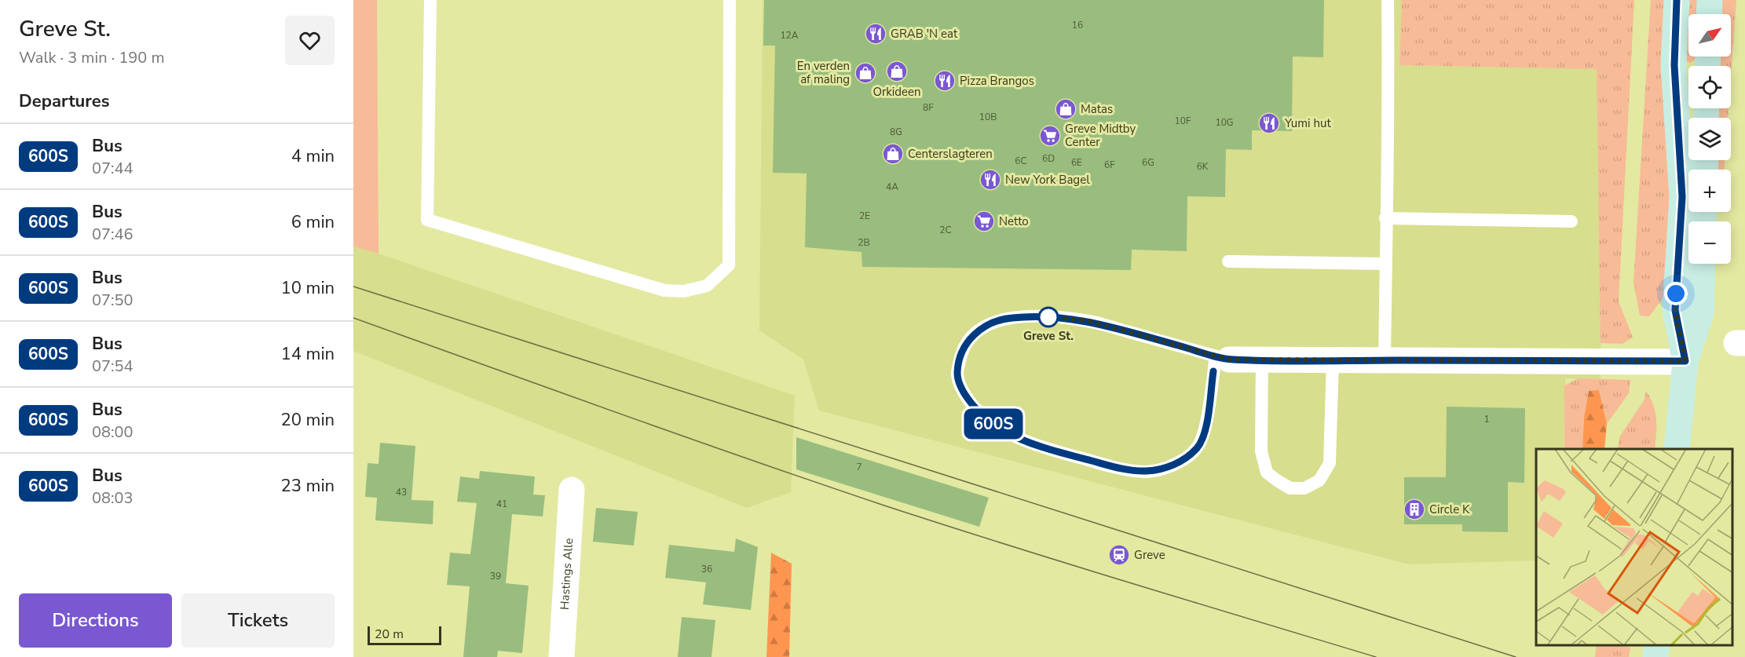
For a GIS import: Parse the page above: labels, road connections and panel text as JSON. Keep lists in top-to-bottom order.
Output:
{
  "streets": {
    "street": ["Hastings Alle"]
  },
  "places": {
    "restaurant": [
      "GRAB 'N eat",
      "Pizza Brangos",
      "Yumi hut",
      "New York Bagel"
    ],
    "shop": [
      "Orkideen",
      "En verden af maling",
      "Matas",
      "Centerslagteren"
    ],
    "supermarket": ["Greve Midtby Center", "Netto"],
    "other": ["Greve St."],
    "building": ["Circle K"],
    "station": ["Greve"]
  },
  "lines": ["bus line 600S"],
  "house_numbers": [
    "16",
    "12A",
    "8F",
    "10B",
    "10F",
    "10G",
    "8G",
    "6D",
    "6C",
    "6E",
    "6G",
    "6F",
    "6K",
    "4A",
    "2E",
    "2C",
    "2B",
    "1",
    "7",
    "43",
    "41",
    "36",
    "39"
  ],
  "scale_bar": "20 m",
  "north": "top right",
  "page": {
    "heading": [
      ["Greve St.", "Walk · 3 min · 190 m"],
      "Departures"
    ],
    "on_map": "600S",
    "map_buttons": ["+", "−"],
    "list": [
      {
        "mark": "600S",
        "name": "Bus",
        "note": "07:44",
        "value": "4 min"
      },
      {
        "mark": "600S",
        "name": "Bus",
        "note": "07:46",
        "value": "6 min"
      },
      {
        "mark": "600S",
        "name": "Bus",
        "note": "07:50",
        "value": "10 min"
      },
      {
        "mark": "600S",
        "name": "Bus",
        "note": "07:54",
        "value": "14 min"
      },
      {
        "mark": "600S",
        "name": "Bus",
        "note": "08:00",
        "value": "20 min"
      },
      {
        "mark": "600S",
        "name": "Bus",
        "note": "08:03",
        "value": "23 min"
      }
    ],
    "buttons": ["Directions", "Tickets"],
    "scale": "20 m"
  }
}
